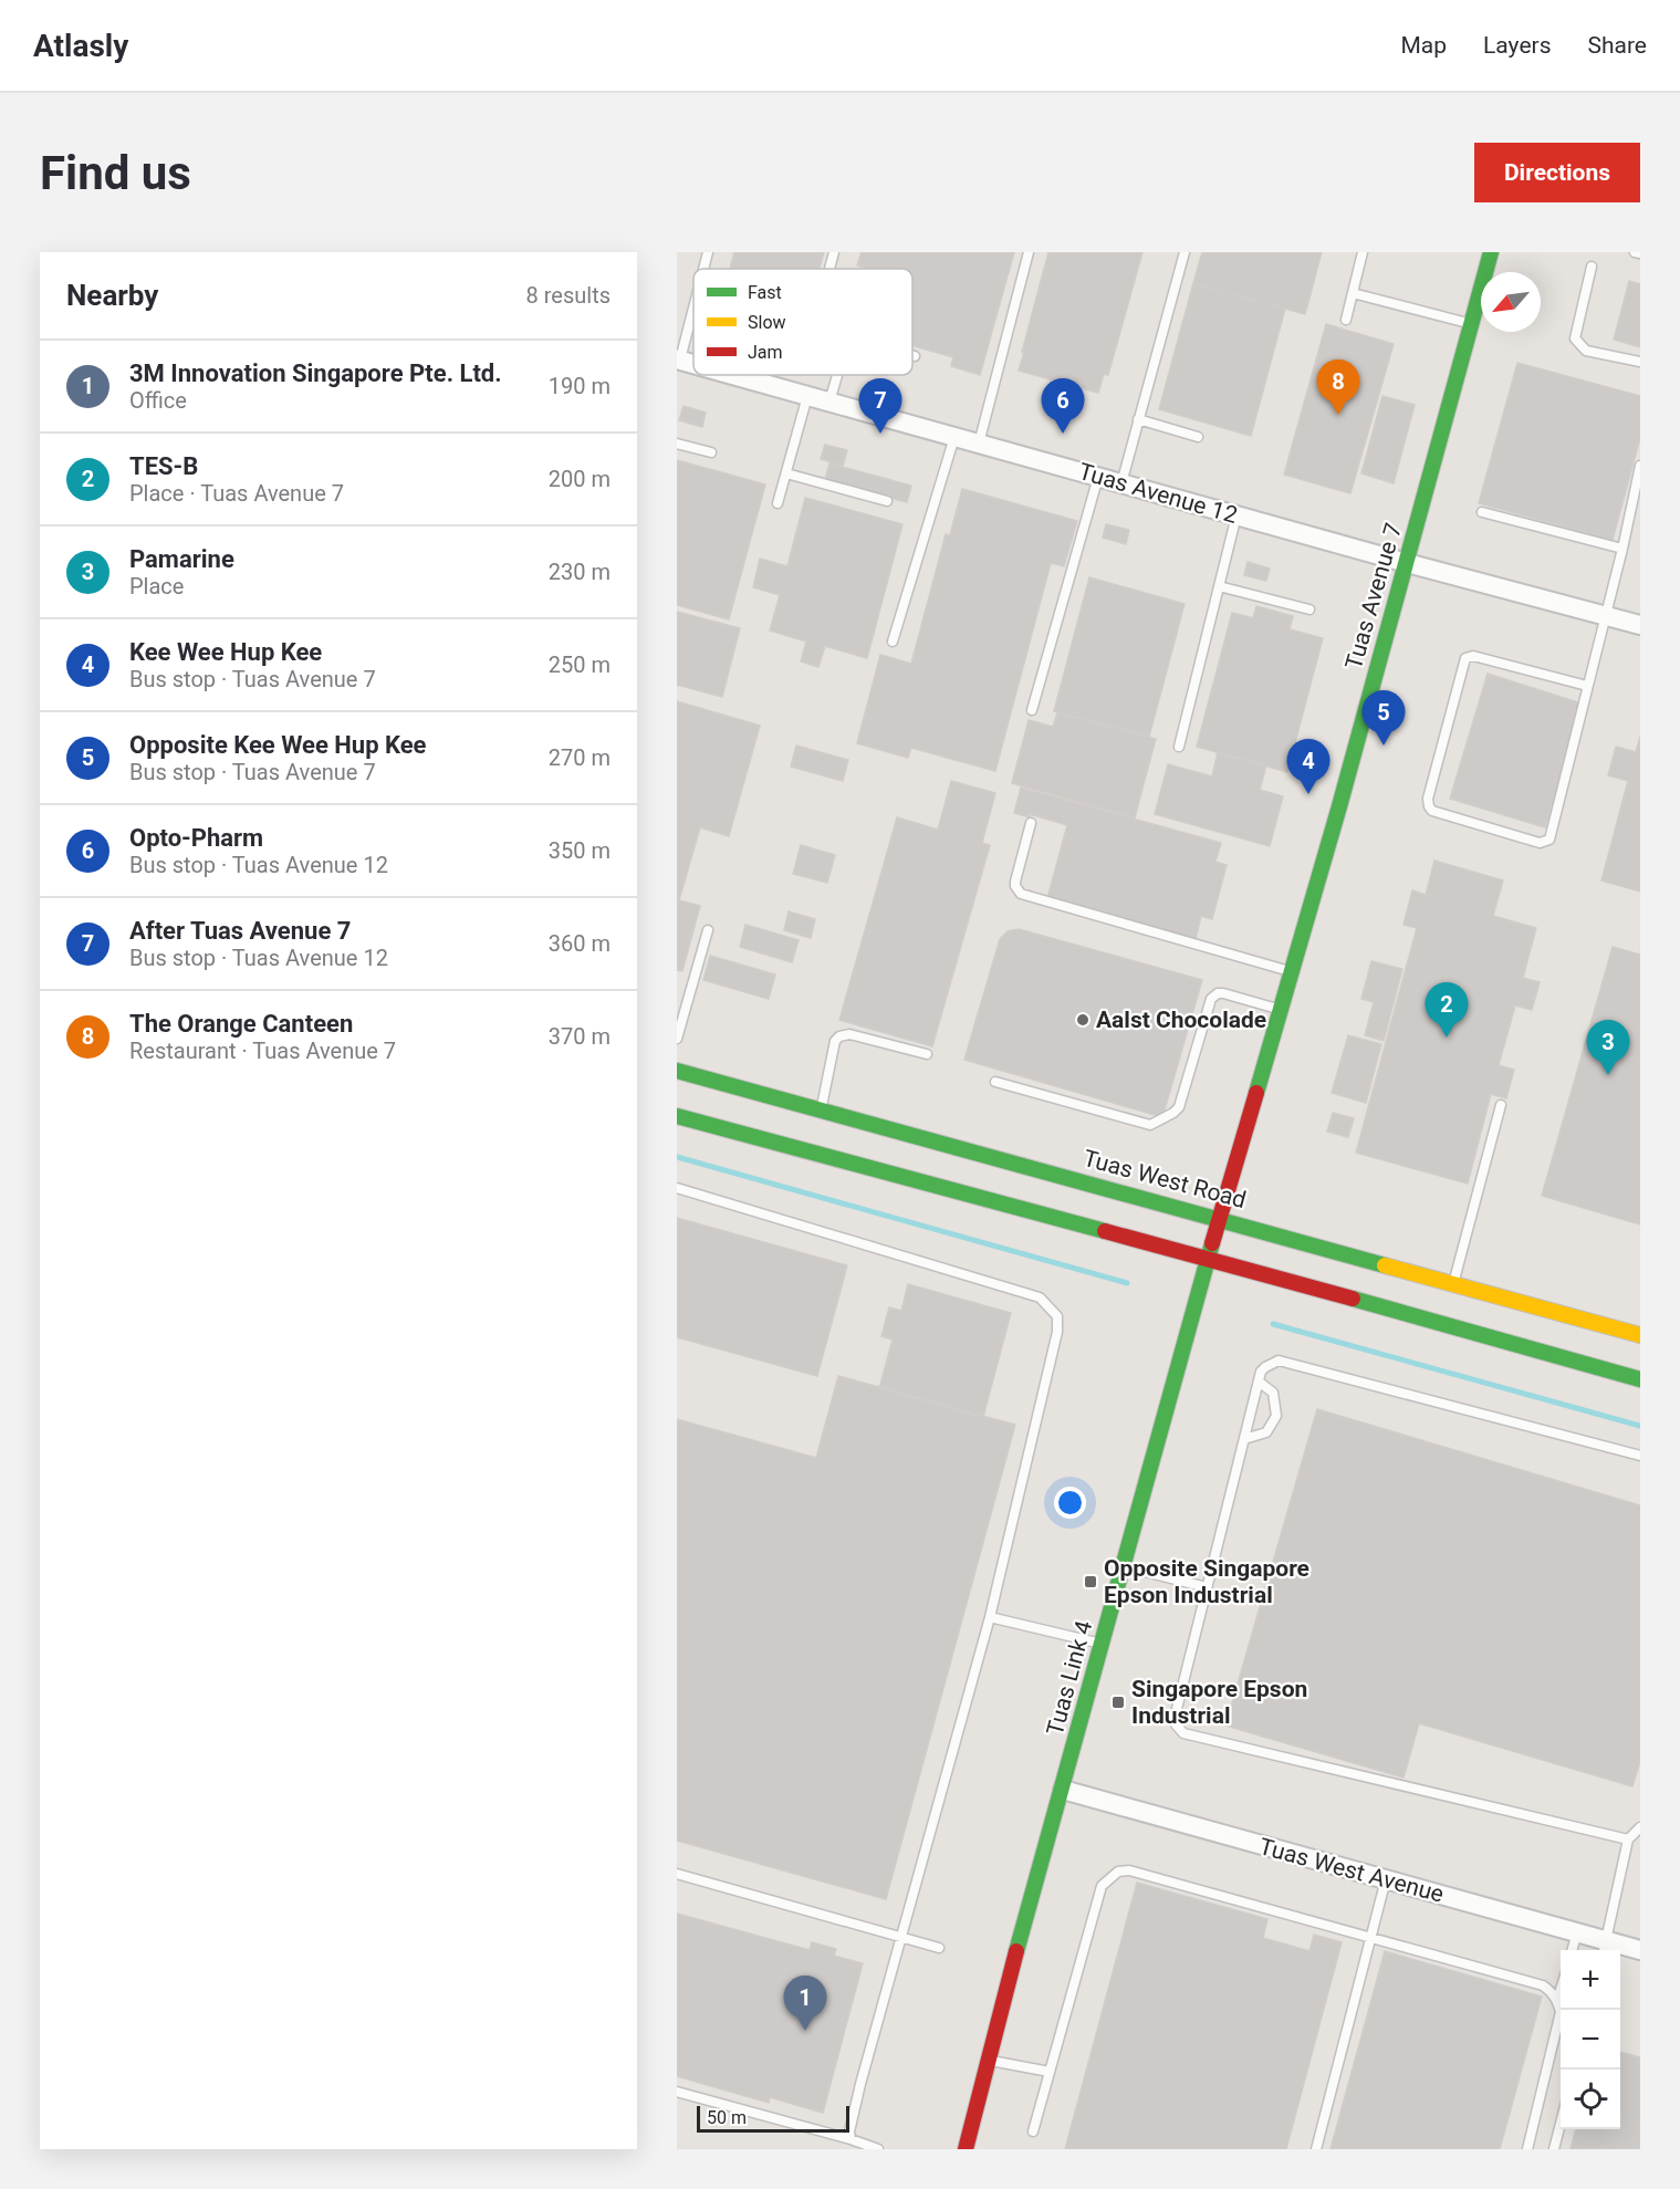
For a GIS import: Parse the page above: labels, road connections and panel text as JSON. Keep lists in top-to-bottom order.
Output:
{
  "streets": {
    "main road": ["Tuas Avenue 7", "Tuas West Road", "Tuas Link 4"],
    "street": ["Tuas Avenue 12", "Tuas West Avenue"]
  },
  "crossings": [
    ["Tuas Avenue 12", "Tuas Avenue 7"],
    ["Tuas Avenue 7", "Tuas West Road"],
    ["Tuas Avenue 7", "Tuas Link 4"],
    ["Tuas West Road", "Tuas Link 4"],
    ["Tuas Link 4", "Tuas West Avenue"]
  ],
  "places": {
    "other": ["Aalst Chocolade"],
    "transit": ["Opposite Singapore Epson Industrial", "Singapore Epson Industrial"]
  },
  "legend": ["Fast", "Slow", "Jam"],
  "scale_bar": "50 m",
  "north": "bottom left",
  "page": {
    "header": "Atlasly",
    "nav": ["Map", "Layers", "Share"],
    "buttons": "Directions",
    "title": "Find us",
    "heading": ["Nearby", "8 results"],
    "list": [
      {
        "mark": "1",
        "name": "3M Innovation Singapore Pte. Ltd.",
        "note": "Office",
        "value": "190 m"
      },
      {
        "mark": "2",
        "name": "TES-B",
        "note": "Place · Tuas Avenue 7",
        "value": "200 m"
      },
      {
        "mark": "3",
        "name": "Pamarine",
        "note": "Place",
        "value": "230 m"
      },
      {
        "mark": "4",
        "name": "Kee Wee Hup Kee",
        "note": "Bus stop · Tuas Avenue 7",
        "value": "250 m"
      },
      {
        "mark": "5",
        "name": "Opposite Kee Wee Hup Kee",
        "note": "Bus stop · Tuas Avenue 7",
        "value": "270 m"
      },
      {
        "mark": "6",
        "name": "Opto-Pharm",
        "note": "Bus stop · Tuas Avenue 12",
        "value": "350 m"
      },
      {
        "mark": "7",
        "name": "After Tuas Avenue 7",
        "note": "Bus stop · Tuas Avenue 12",
        "value": "360 m"
      },
      {
        "mark": "8",
        "name": "The Orange Canteen",
        "note": "Restaurant · Tuas Avenue 7",
        "value": "370 m"
      }
    ],
    "pins": [
      "8",
      "6",
      "7",
      "5",
      "4",
      "2",
      "3",
      "1"
    ],
    "map_buttons": ["+", "−"],
    "scale": "50 m"
  }
}
